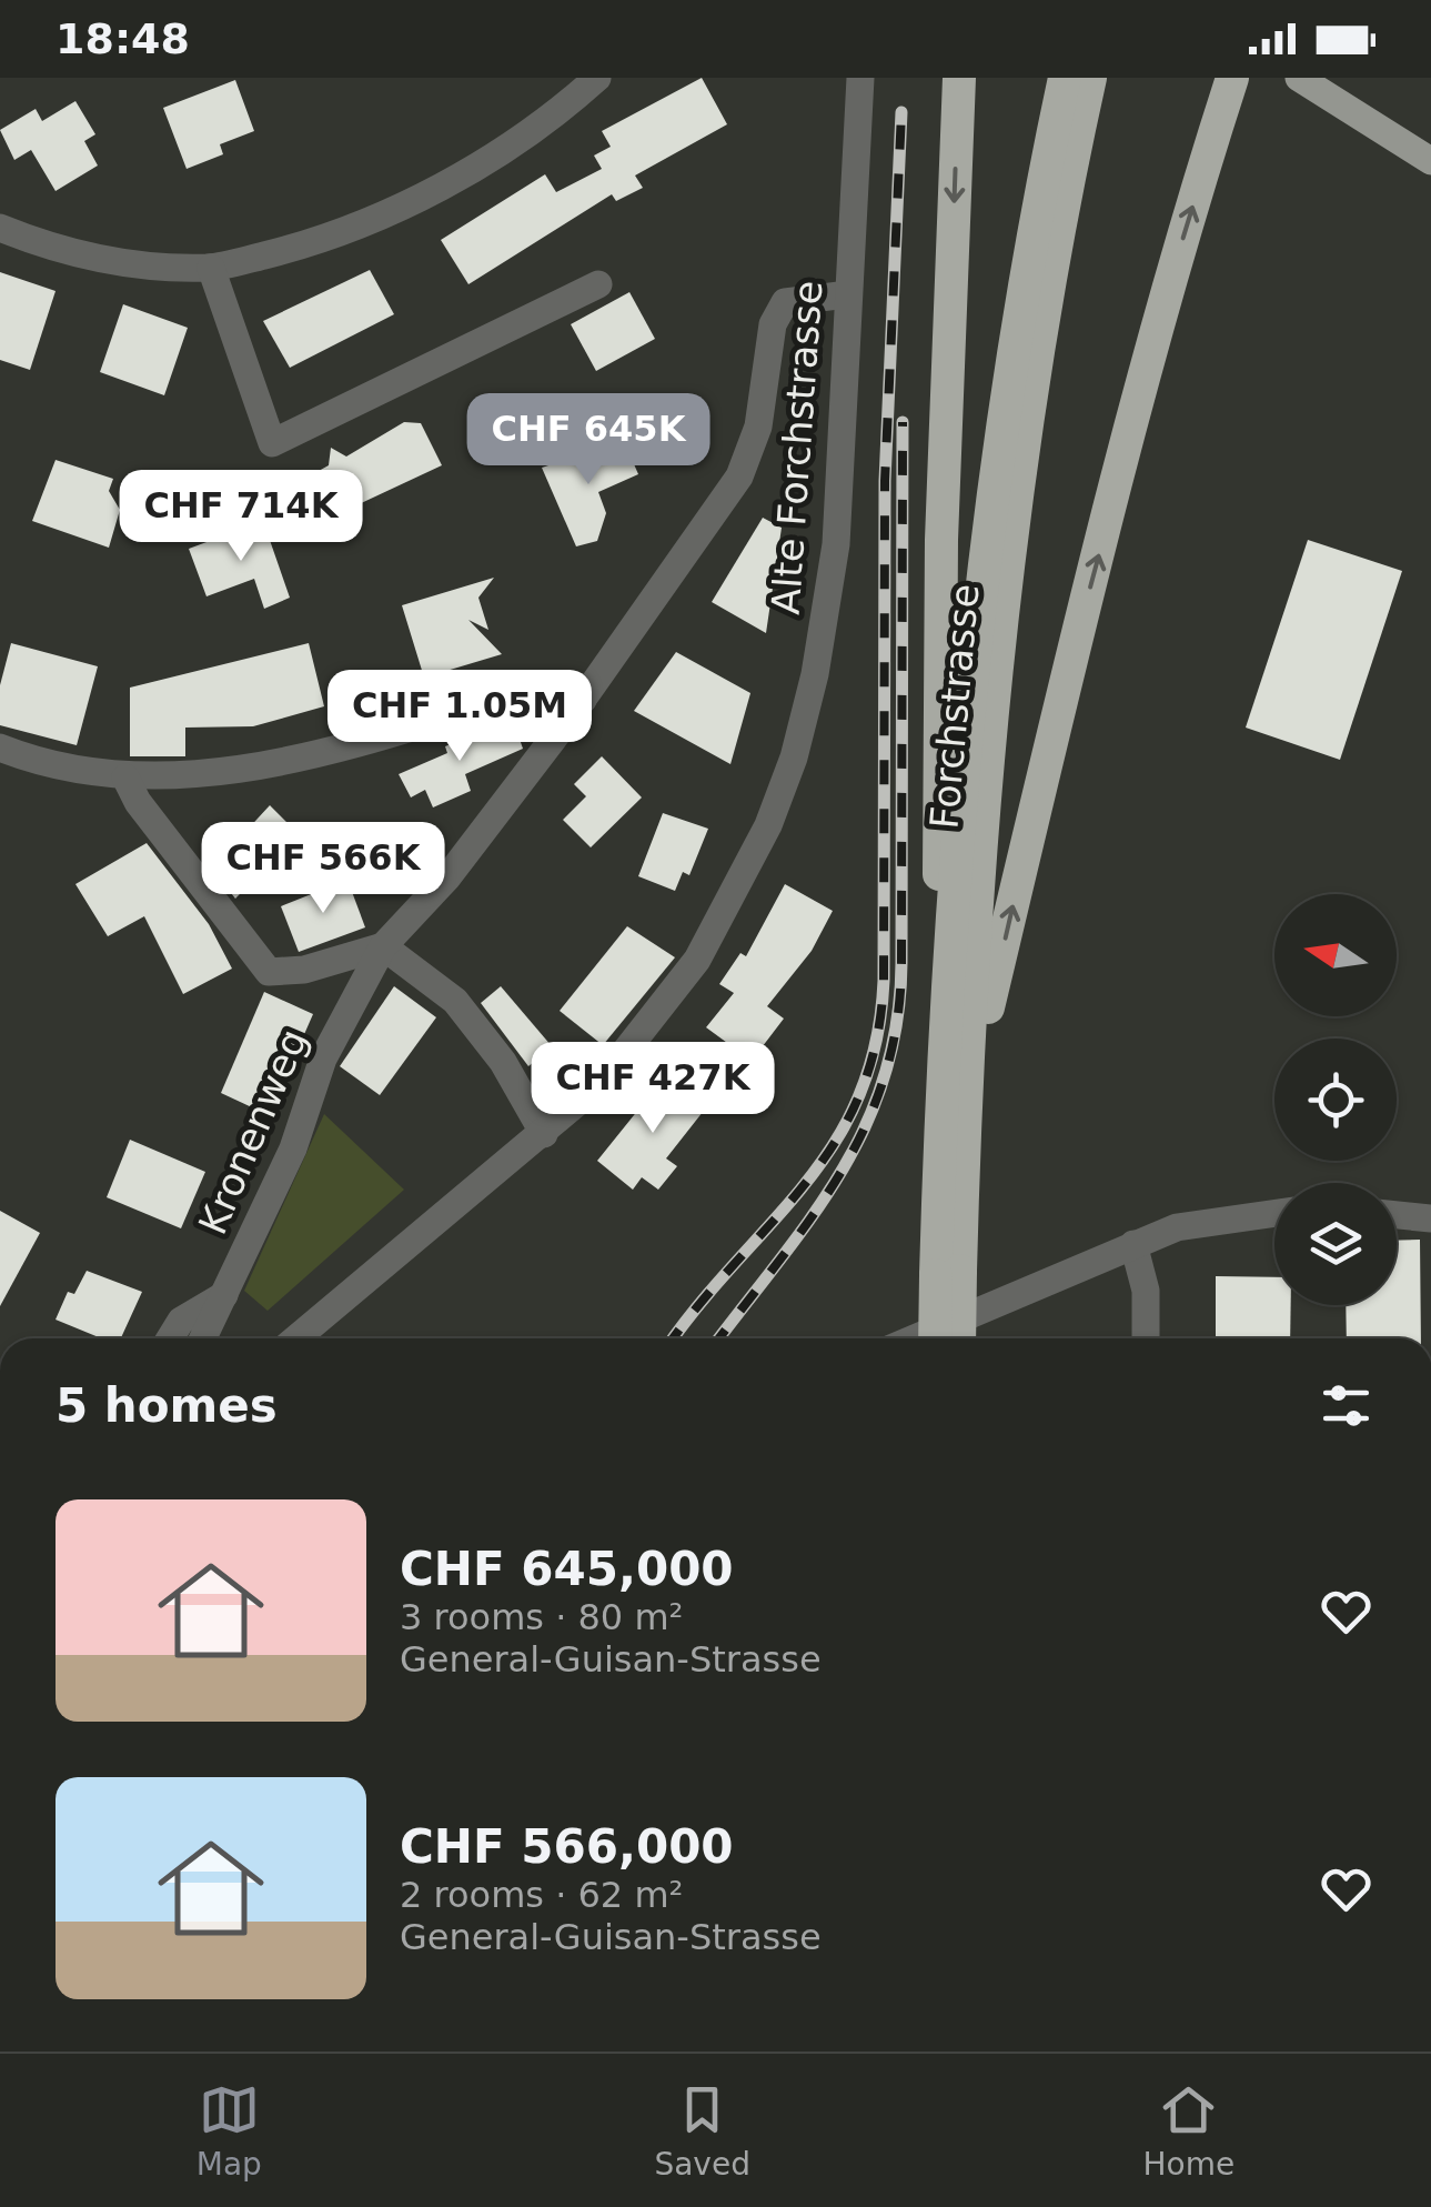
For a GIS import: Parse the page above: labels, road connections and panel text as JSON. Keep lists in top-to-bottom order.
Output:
{
  "streets": {
    "highway": ["Forchstrasse"],
    "street": ["Alte Forchstrasse", "Kronenweg"]
  },
  "crossings": [
    ["Alte Forchstrasse", "Kronenweg"]
  ],
  "north": "left",
  "page": {
    "status": "18:48",
    "price": [
      "CHF 645K",
      "CHF 714K",
      "CHF 1.05M",
      "CHF 566K",
      "CHF 427K"
    ],
    "heading": "5 homes",
    "list": [
      {
        "name": "CHF 645,000",
        "note": "3 rooms · 80 m² · General-Guisan-Strasse"
      },
      {
        "name": "CHF 566,000",
        "note": "2 rooms · 62 m² · General-Guisan-Strasse"
      }
    ],
    "tabs": ["Map", "Saved", "Home"]
  }
}
